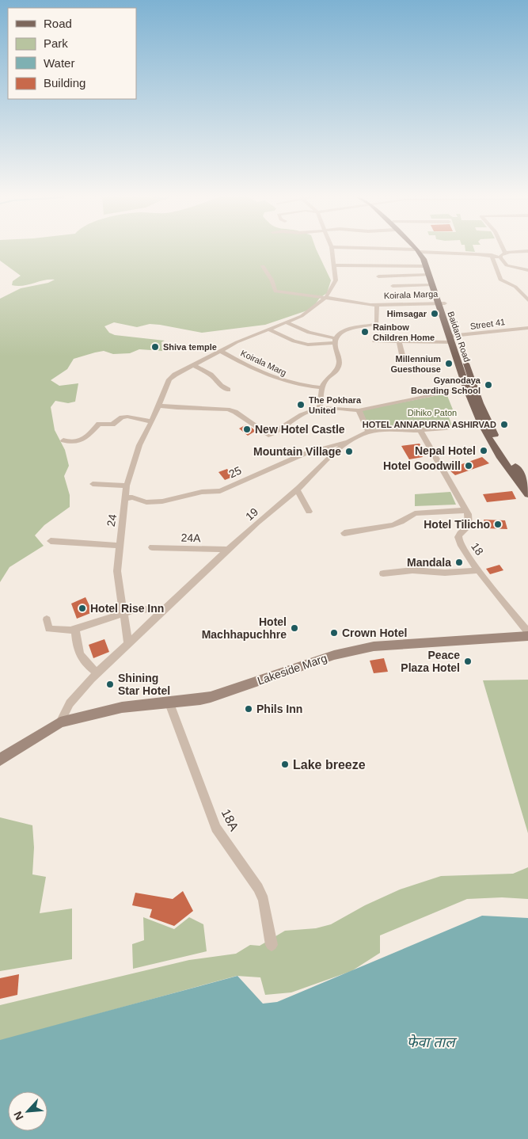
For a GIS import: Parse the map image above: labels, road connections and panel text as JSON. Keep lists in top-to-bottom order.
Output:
{
  "streets": {
    "main road": ["Baidam Road", "Lakeside Marg"],
    "street": [
      "Koirala Marga",
      "Street 41",
      "Koirala Marg",
      "25",
      "19",
      "24",
      "24A",
      "18",
      "18A"
    ]
  },
  "crossings": [
    ["Koirala Marga", "Baidam Road"],
    ["Street 41", "Baidam Road"],
    ["25", "19"],
    ["25", "24"],
    ["19", "24"],
    ["19", "24A"],
    ["19", "Lakeside Marg"],
    ["Lakeside Marg", "18A"]
  ],
  "water": ["फेवा ताल"],
  "parks": ["Dihiko Paton"],
  "places": [
    "Himsagar",
    "Rainbow Children Home",
    "Shiva temple",
    "Millennium Guesthouse",
    "Gyanodaya Boarding School",
    "The Pokhara United",
    "HOTEL ANNAPURNA ASHIRVAD",
    "New Hotel Castle",
    "Nepal Hotel",
    "Mountain Village",
    "Hotel Goodwill",
    "Hotel Tilicho",
    "Mandala",
    "Hotel Rise Inn",
    "Hotel Machhapuchhre",
    "Crown Hotel",
    "Peace Plaza Hotel",
    "Shining Star Hotel",
    "Phils Inn",
    "Lake breeze"
  ],
  "legend": [
    "Road",
    "Park",
    "Water",
    "Building"
  ],
  "north": "bottom left"
}
